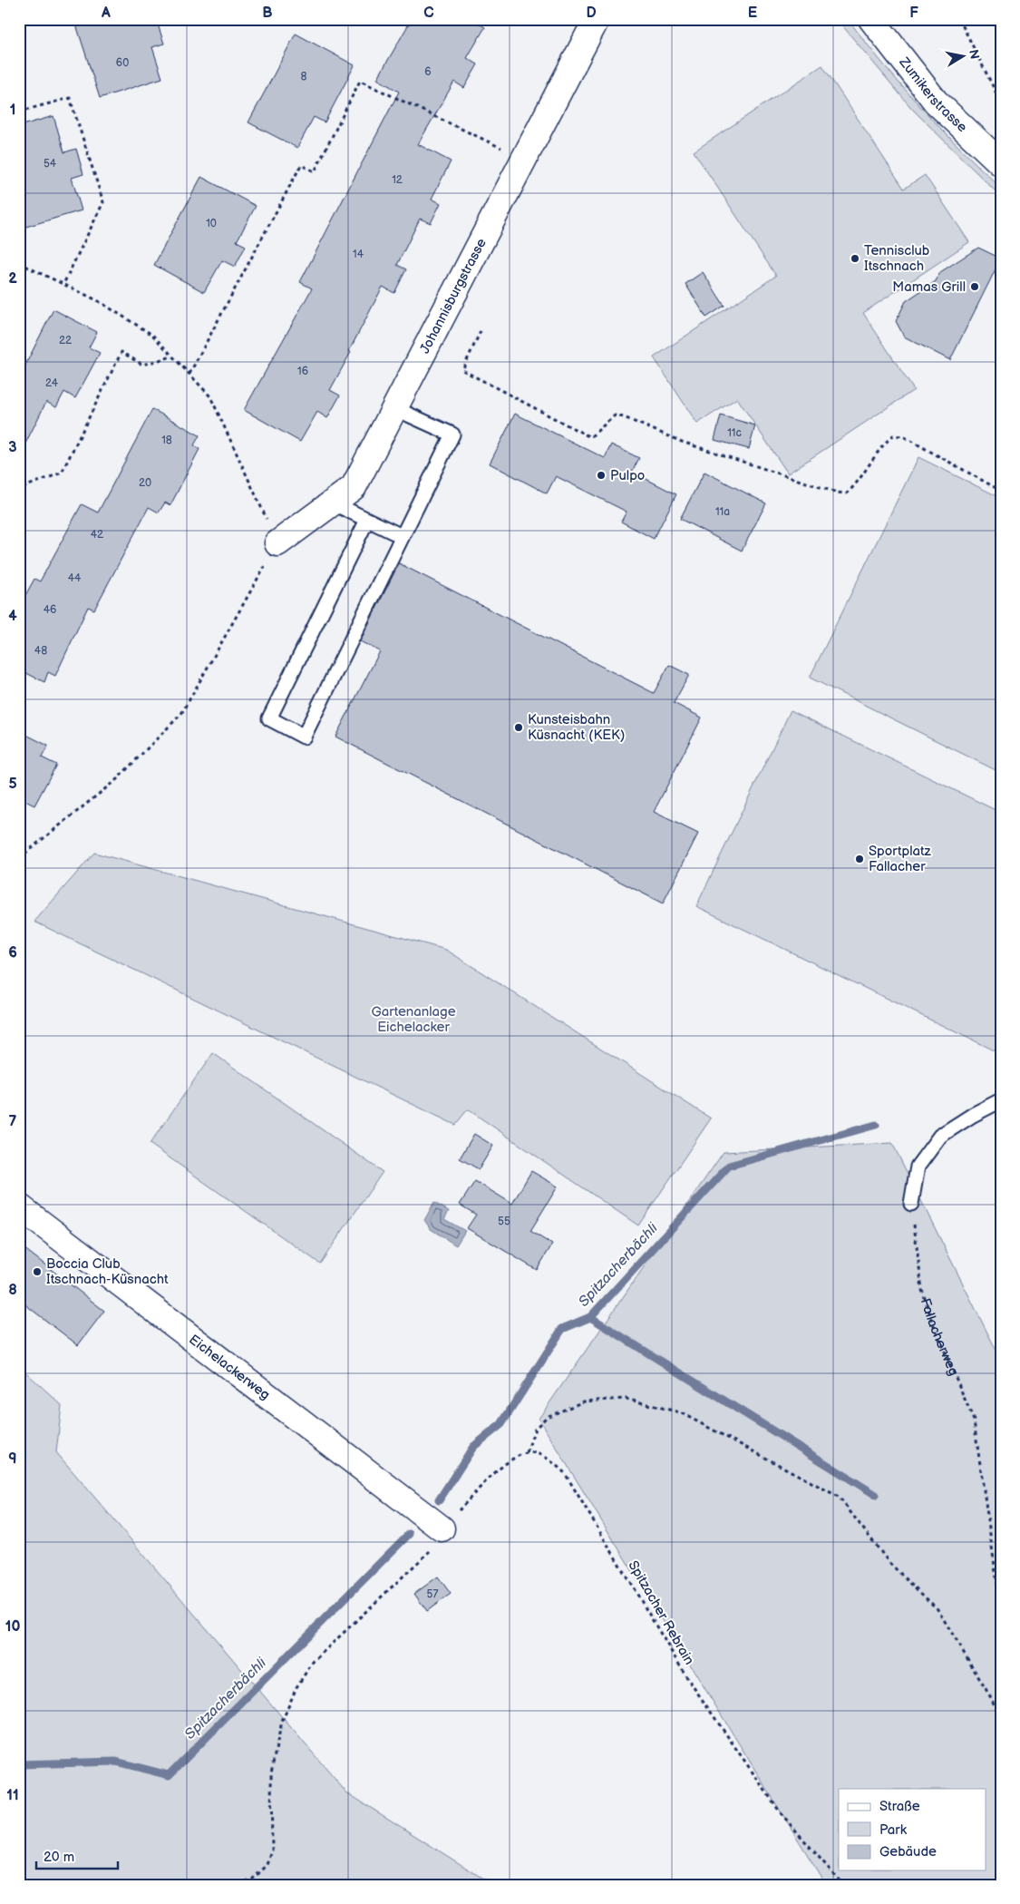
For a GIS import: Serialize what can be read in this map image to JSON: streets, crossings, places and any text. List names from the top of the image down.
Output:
{
  "streets": {
    "street": ["Zumikerstrasse", "Johannisburgstrasse", "Eichelackerweg"],
    "path": ["Fallacherweg", "Spitzacher Rebrain"]
  },
  "water": ["Spitzacherbächli"],
  "parks": ["Gartenanlage Eichelacker"],
  "places": [
    "Tennisclub Itschnach",
    "Mamas Grill",
    "Pulpo",
    "Kunsteisbahn Küsnacht (KEK)",
    "Sportplatz Fallacher",
    "Boccia Club Itschnach-Küsnacht"
  ],
  "house_numbers": [
    "60",
    "6",
    "8",
    "54",
    "12",
    "10",
    "14",
    "22",
    "16",
    "24",
    "11c",
    "18",
    "20",
    "11a",
    "42",
    "44",
    "46",
    "48",
    "55",
    "57"
  ],
  "legend": ["Straße", "Park", "Gebäude"],
  "scale_bar": "20 m",
  "north": "right",
  "grid": {
    "columns": [
      "A",
      "B",
      "C",
      "D",
      "E",
      "F"
    ],
    "rows": [
      "1",
      "2",
      "3",
      "4",
      "5",
      "6",
      "7",
      "8",
      "9",
      "10",
      "11"
    ]
  }
}
